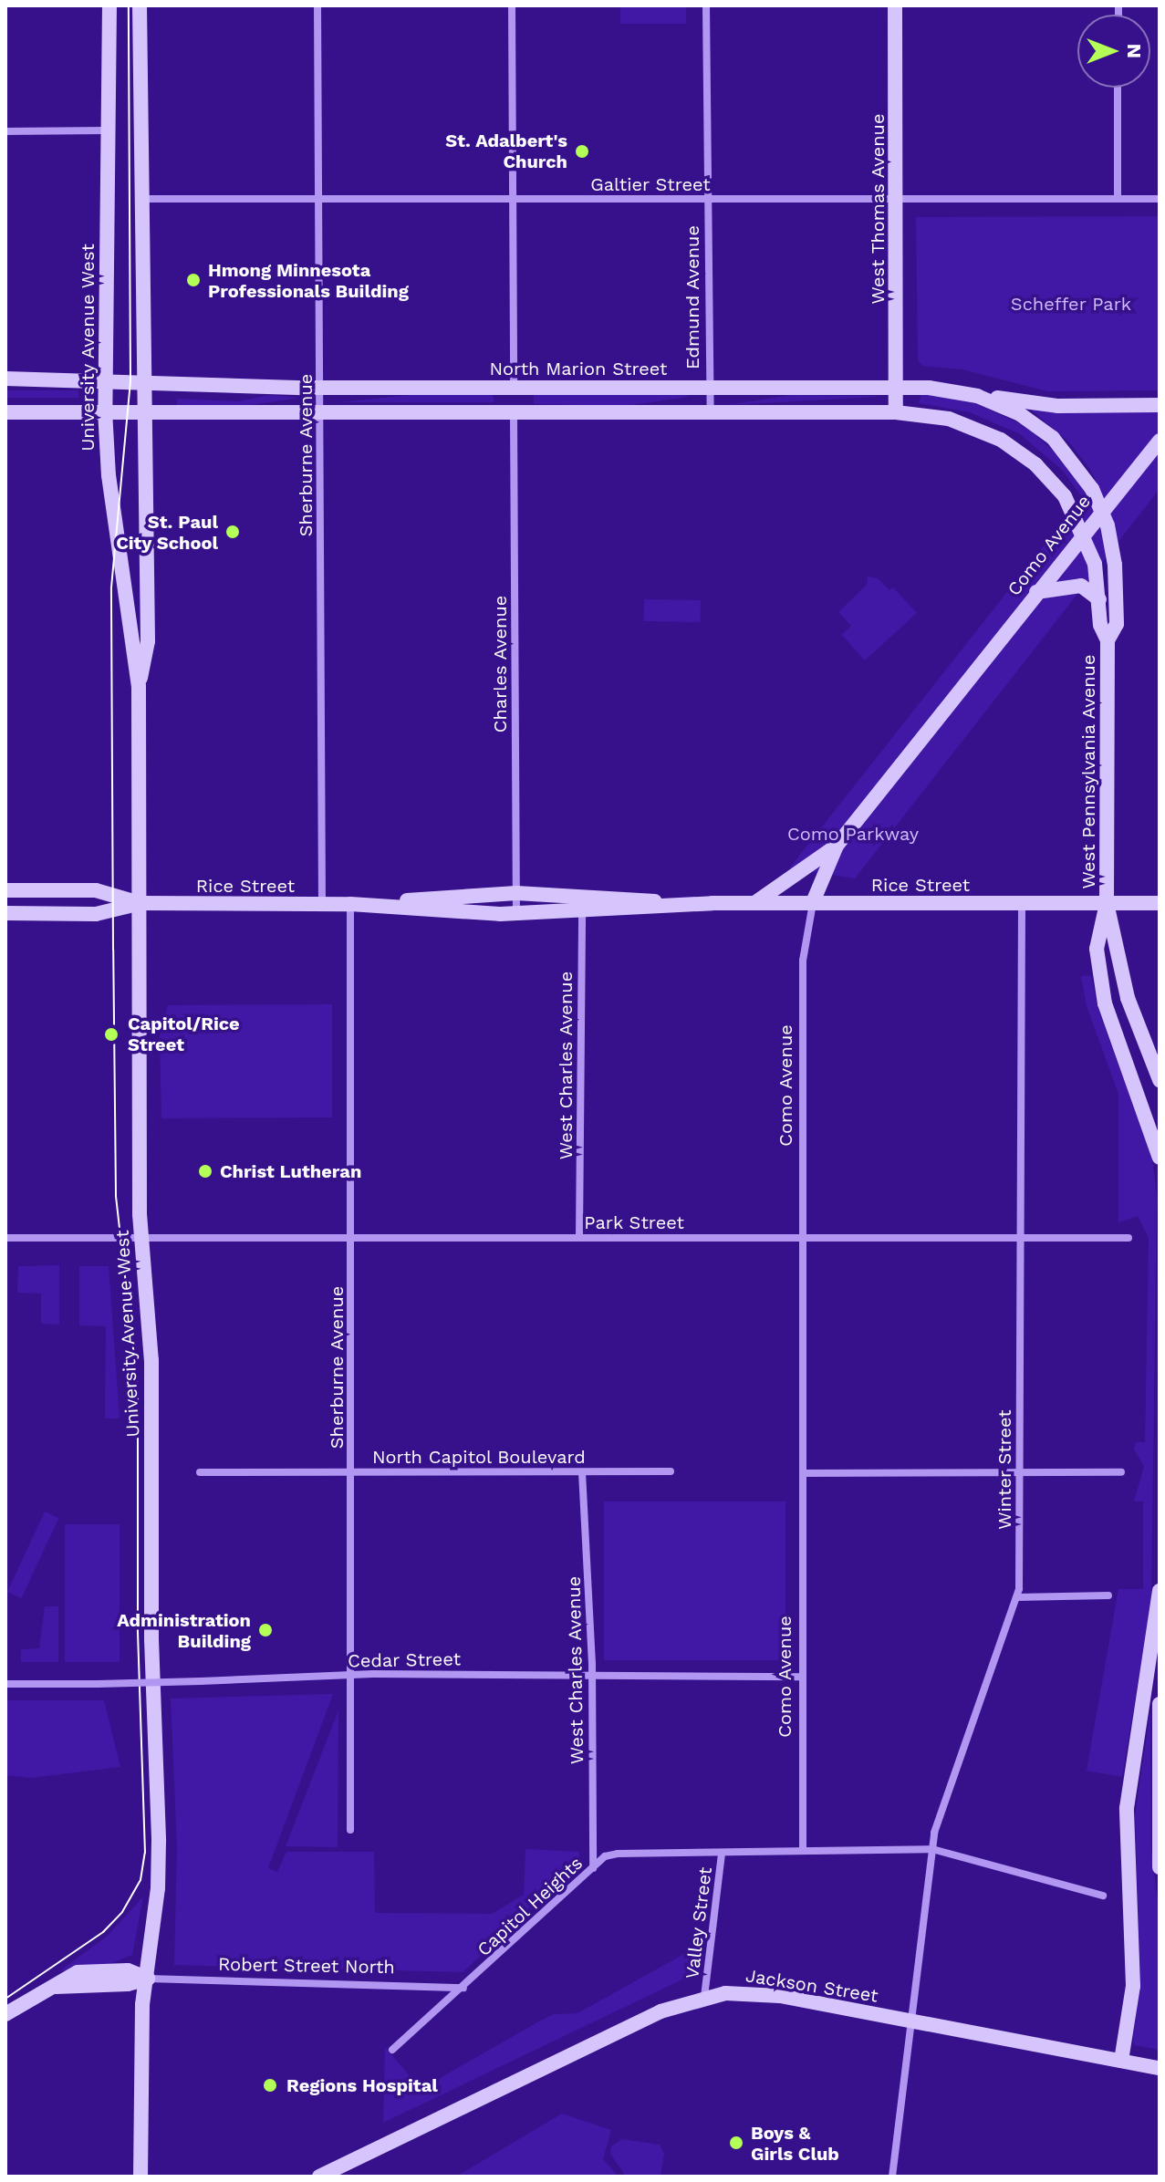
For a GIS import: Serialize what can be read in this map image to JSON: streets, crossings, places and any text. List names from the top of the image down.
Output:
{
  "streets": {
    "main road": [
      "West Thomas Avenue",
      "University Avenue West",
      "North Marion Street",
      "Como Avenue",
      "West Pennsylvania Avenue",
      "Rice Street",
      "Robert Street North",
      "Jackson Street"
    ],
    "street": [
      "Galtier Street",
      "Edmund Avenue",
      "Sherburne Avenue",
      "Charles Avenue",
      "West Charles Avenue",
      "Park Street",
      "North Capitol Boulevard",
      "Winter Street",
      "Cedar Street",
      "Capitol Heights",
      "Valley Street"
    ]
  },
  "crossings": [
    ["Galtier Street", "West Thomas Avenue"],
    ["Galtier Street", "Edmund Avenue"],
    ["Galtier Street", "University Avenue West"],
    ["Galtier Street", "Sherburne Avenue"],
    ["West Thomas Avenue", "North Marion Street"],
    ["Edmund Avenue", "North Marion Street"],
    ["University Avenue West", "North Marion Street"],
    ["University Avenue West", "Rice Street"],
    ["University Avenue West", "Park Street"],
    ["University Avenue West", "Robert Street North"],
    ["North Marion Street", "Sherburne Avenue"],
    ["North Marion Street", "Como Avenue"],
    ["North Marion Street", "West Pennsylvania Avenue"],
    ["Sherburne Avenue", "Rice Street"],
    ["Sherburne Avenue", "Park Street"],
    ["Sherburne Avenue", "North Capitol Boulevard"],
    ["Sherburne Avenue", "Cedar Street"],
    ["Como Avenue", "West Pennsylvania Avenue"],
    ["Como Avenue", "Rice Street"],
    ["Como Avenue", "Park Street"],
    ["Como Avenue", "Cedar Street"],
    ["Como Avenue", "Capitol Heights"],
    ["Charles Avenue", "Rice Street"],
    ["West Pennsylvania Avenue", "Rice Street"],
    ["Rice Street", "West Charles Avenue"],
    ["Rice Street", "Winter Street"],
    ["West Charles Avenue", "Park Street"],
    ["West Charles Avenue", "North Capitol Boulevard"],
    ["West Charles Avenue", "Cedar Street"],
    ["West Charles Avenue", "Capitol Heights"],
    ["Park Street", "Winter Street"],
    ["Winter Street", "Capitol Heights"],
    ["Winter Street", "Jackson Street"],
    ["Capitol Heights", "Valley Street"],
    ["Capitol Heights", "Robert Street North"],
    ["Valley Street", "Jackson Street"]
  ],
  "parks": ["Scheffer Park", "Como Parkway"],
  "places": [
    "St. Adalbert's Church",
    "Hmong Minnesota Professionals Building",
    "St. Paul City School",
    "Capitol/Rice Street",
    "Christ Lutheran",
    "Administration Building",
    "Regions Hospital",
    "Boys & Girls Club"
  ],
  "north": "right"
}
